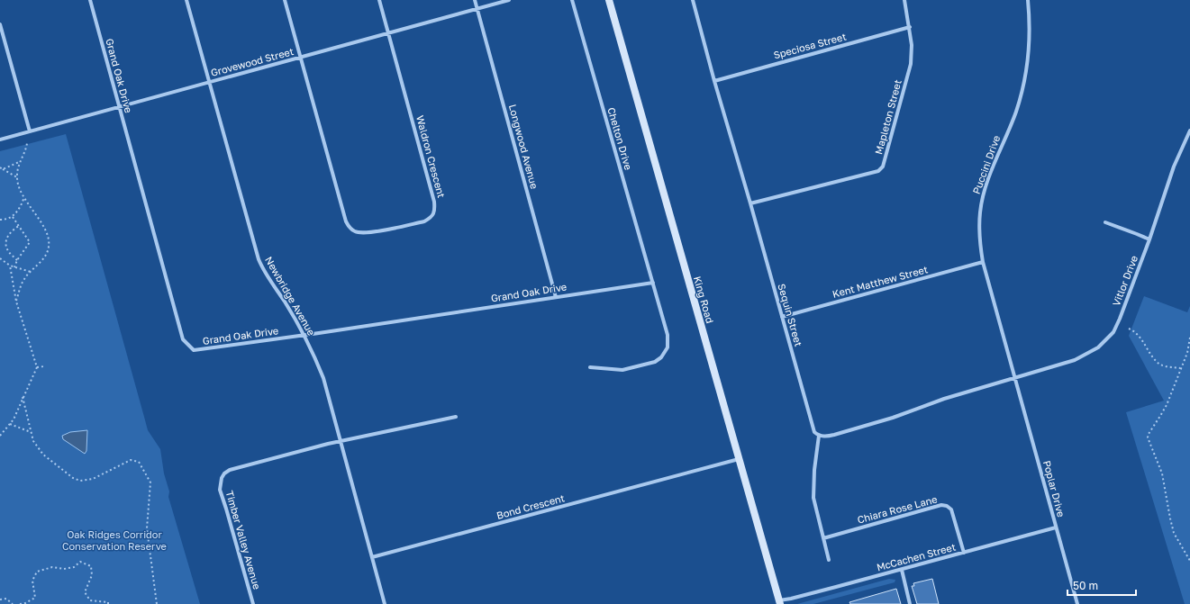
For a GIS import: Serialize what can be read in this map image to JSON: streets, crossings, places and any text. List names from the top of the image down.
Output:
{
  "streets": {
    "main road": ["King Road"],
    "street": [
      "Speciosa Street",
      "Grovewood Street",
      "Grand Oak Drive",
      "Mapleton Street",
      "Chelton Drive",
      "Longwood Avenue",
      "Waldron Crescent",
      "Puccini Drive",
      "Vitlor Drive",
      "Kent Matthew Street",
      "Newbridge Avenue",
      "Sequin Street",
      "Poplar Drive",
      "Bond Crescent",
      "Chiara Rose Lane",
      "Timber Valley Avenue",
      "McCachen Street"
    ]
  },
  "crossings": [
    ["Speciosa Street", "Mapleton Street"],
    ["Speciosa Street", "Sequin Street"],
    ["Grovewood Street", "Grand Oak Drive"],
    ["Grovewood Street", "Longwood Avenue"],
    ["Grovewood Street", "Waldron Crescent"],
    ["Grovewood Street", "Newbridge Avenue"],
    ["Grand Oak Drive", "Chelton Drive"],
    ["Grand Oak Drive", "Longwood Avenue"],
    ["Grand Oak Drive", "Newbridge Avenue"],
    ["Mapleton Street", "Sequin Street"],
    ["Puccini Drive", "Vitlor Drive"],
    ["Puccini Drive", "Kent Matthew Street"],
    ["Puccini Drive", "Poplar Drive"],
    ["Vitlor Drive", "Poplar Drive"],
    ["Kent Matthew Street", "Sequin Street"],
    ["Newbridge Avenue", "Bond Crescent"],
    ["Newbridge Avenue", "Timber Valley Avenue"],
    ["King Road", "Bond Crescent"],
    ["King Road", "McCachen Street"],
    ["Poplar Drive", "McCachen Street"],
    ["Chiara Rose Lane", "McCachen Street"]
  ],
  "parks": ["Oak Ridges Corridor Conservation Reserve"],
  "scale_bar": "50 m"
}
